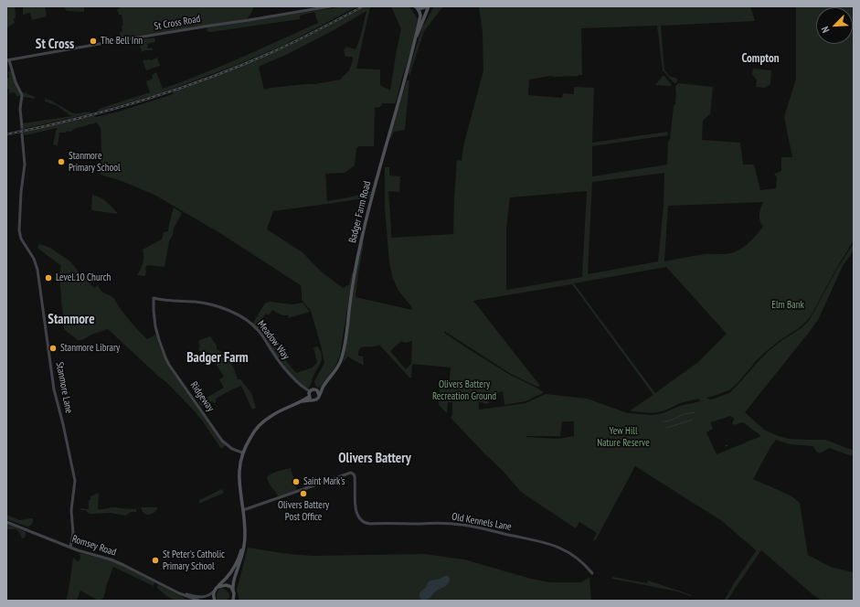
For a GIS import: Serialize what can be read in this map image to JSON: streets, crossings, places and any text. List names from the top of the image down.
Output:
{
  "streets": {
    "main road": ["Badger Farm Road"],
    "street": [
      "St Cross Road",
      "Meadow Way",
      "Stanmore Lane",
      "Ridgeway",
      "Old Kennels Lane",
      "Romsey Road"
    ]
  },
  "crossings": [
    ["Badger Farm Road", "Meadow Way"],
    ["Meadow Way", "Ridgeway"],
    ["Stanmore Lane", "Romsey Road"]
  ],
  "districts": [
    "St Cross",
    "Compton",
    "Stanmore",
    "Badger Farm",
    "Olivers Battery"
  ],
  "parks": ["Elm Bank", "Olivers Battery Recreation Ground", "Yew Hill Nature Reserve"],
  "places": [
    "The Bell Inn",
    "Stanmore Primary School",
    "Level.10 Church",
    "Stanmore Library",
    "Saint Mark's",
    "Olivers Battery Post Office",
    "St Peter's Catholic Primary School"
  ],
  "north": "bottom left"
}
